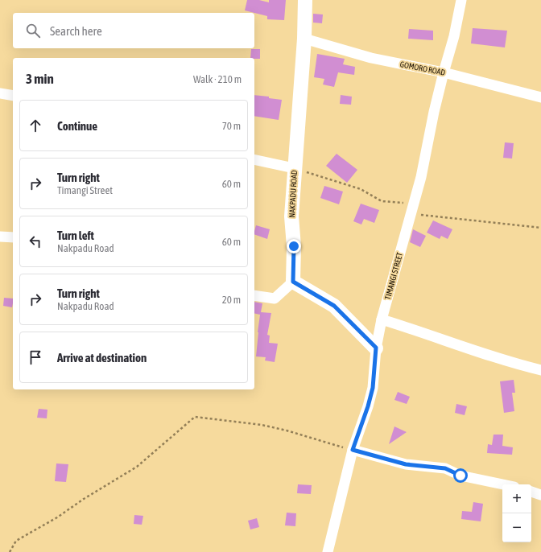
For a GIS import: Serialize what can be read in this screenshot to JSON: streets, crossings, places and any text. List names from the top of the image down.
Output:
{
  "streets": {
    "street": ["GOMORO ROAD", "NAKPADU ROAD", "TIMANGI STREET"]
  },
  "crossings": [
    ["GOMORO ROAD", "NAKPADU ROAD"],
    ["GOMORO ROAD", "TIMANGI STREET"]
  ],
  "page": {
    "search": "Search here",
    "heading": ["3 min", "Walk · 210 m"],
    "list": [
      ["Continue", "70 m"],
      ["Turn right", "Timangi Street", "60 m"],
      ["Turn left", "Nakpadu Road", "60 m"],
      ["Turn right", "Nakpadu Road", "20 m"],
      "Arrive at destination"
    ],
    "map_buttons": ["+", "−"]
  }
}
